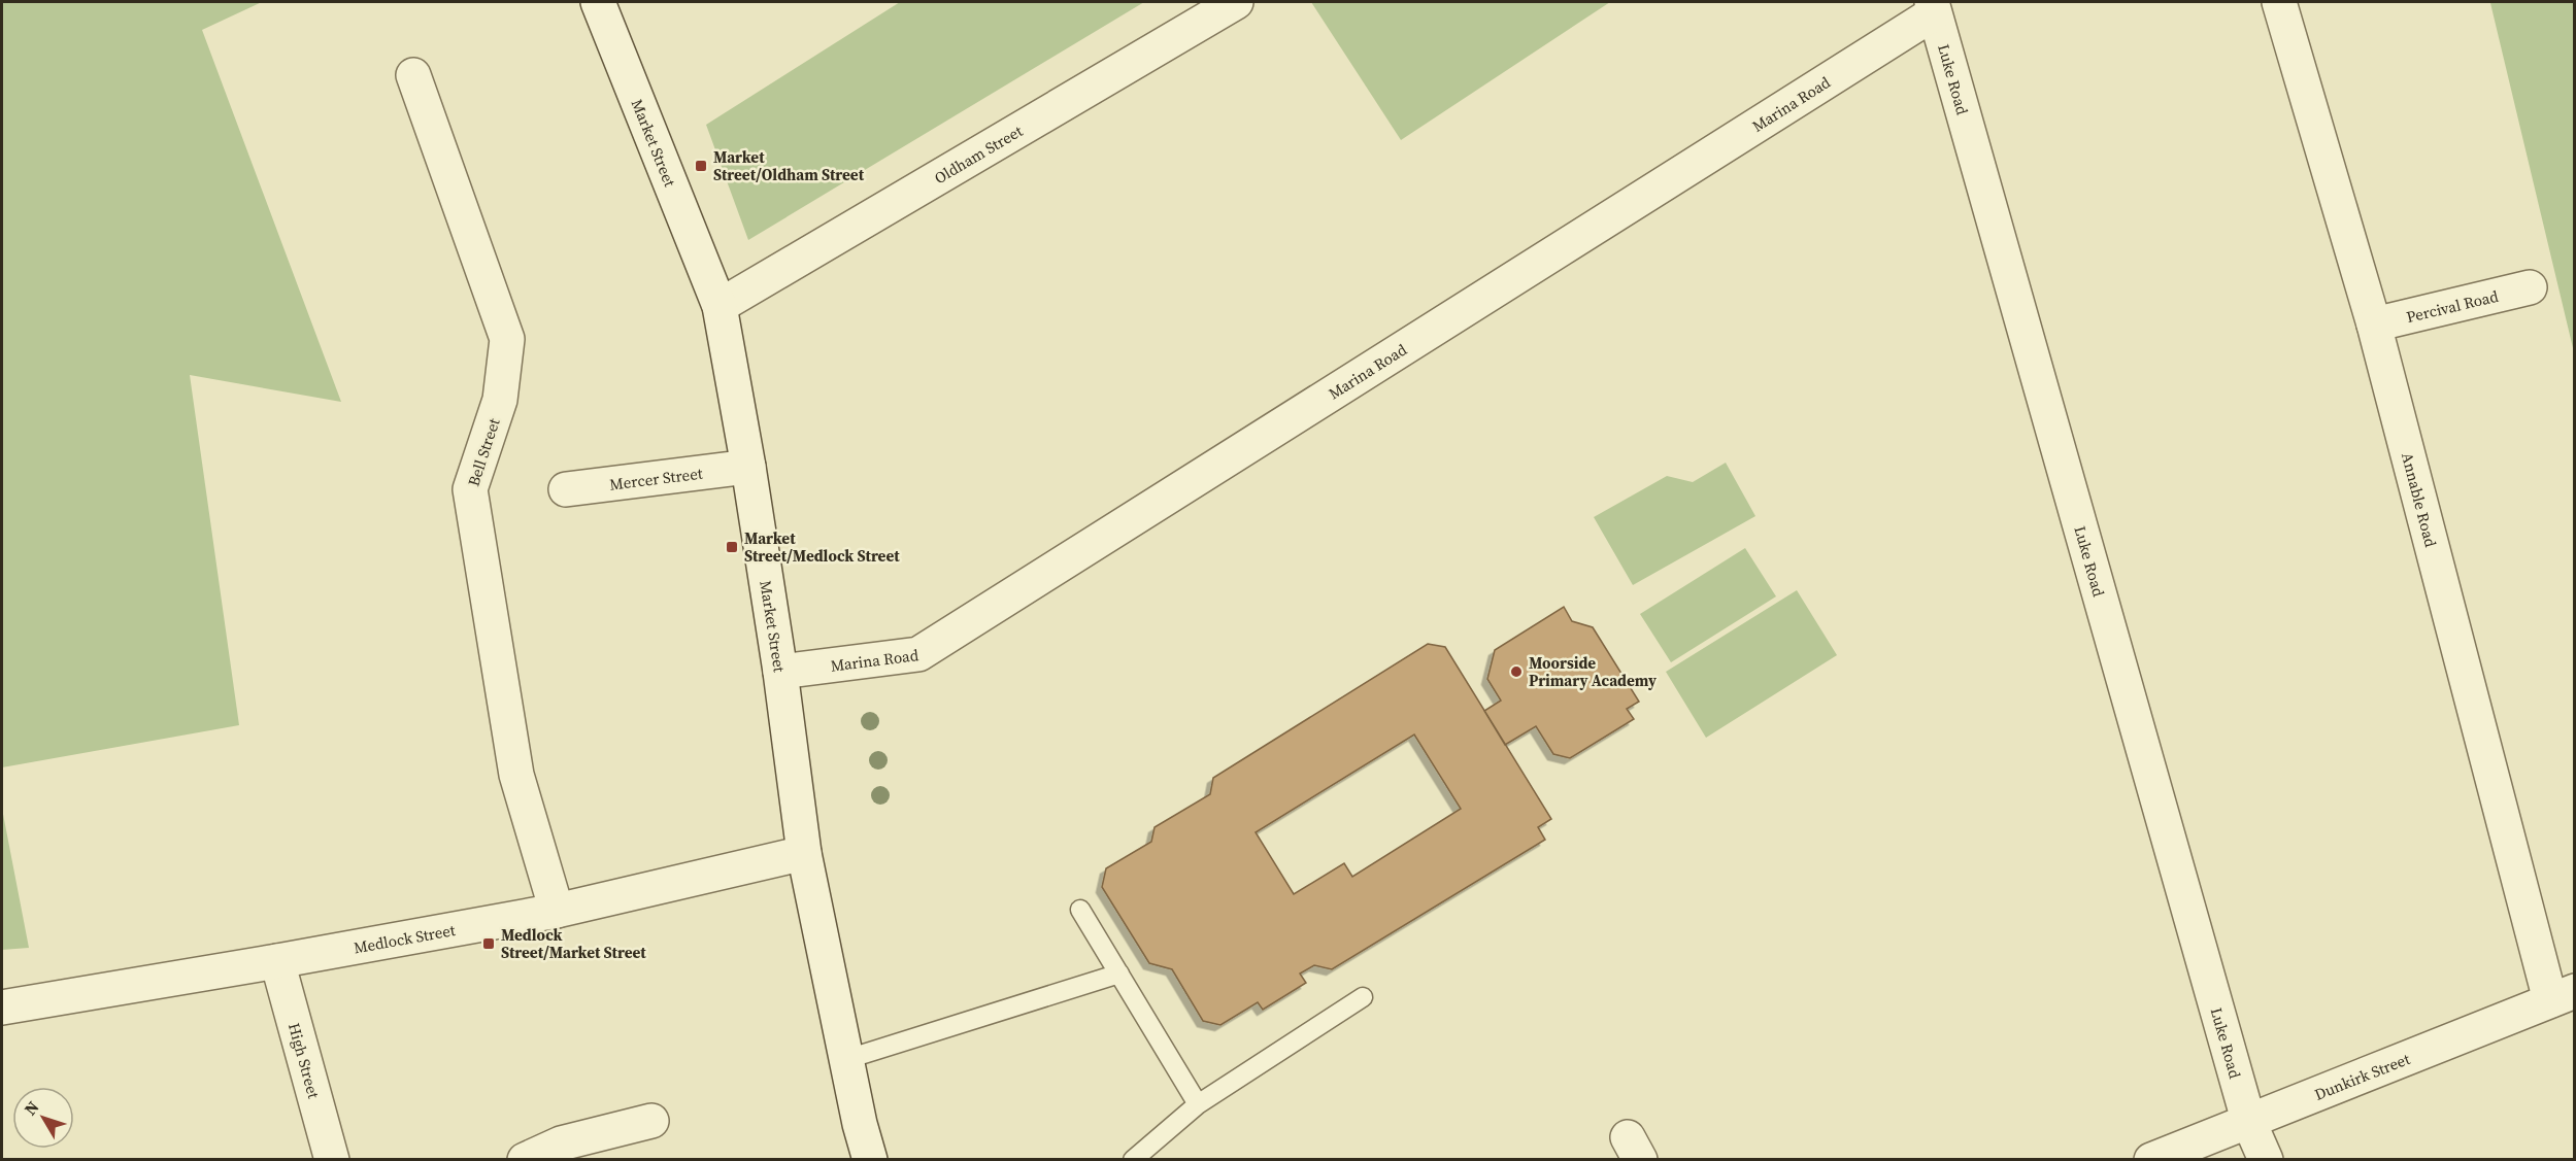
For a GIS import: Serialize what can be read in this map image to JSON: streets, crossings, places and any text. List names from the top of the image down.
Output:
{
  "streets": {
    "street": [
      "Luke Road",
      "Marina Road",
      "Market Street",
      "Oldham Street",
      "Percival Road",
      "Bell Street",
      "Mercer Street",
      "Annable Road",
      "Medlock Street",
      "High Street",
      "Dunkirk Street"
    ]
  },
  "crossings": [
    ["Luke Road", "Marina Road"],
    ["Luke Road", "Dunkirk Street"],
    ["Marina Road", "Market Street"],
    ["Market Street", "Oldham Street"],
    ["Market Street", "Mercer Street"],
    ["Market Street", "Medlock Street"],
    ["Percival Road", "Annable Road"],
    ["Bell Street", "Medlock Street"],
    ["Annable Road", "Dunkirk Street"],
    ["Medlock Street", "High Street"]
  ],
  "places": {
    "transit": ["Market Street/Oldham Street", "Market Street/Medlock Street", "Medlock Street/Market Street"],
    "other": ["Moorside Primary Academy"]
  },
  "north": "top left"
}
